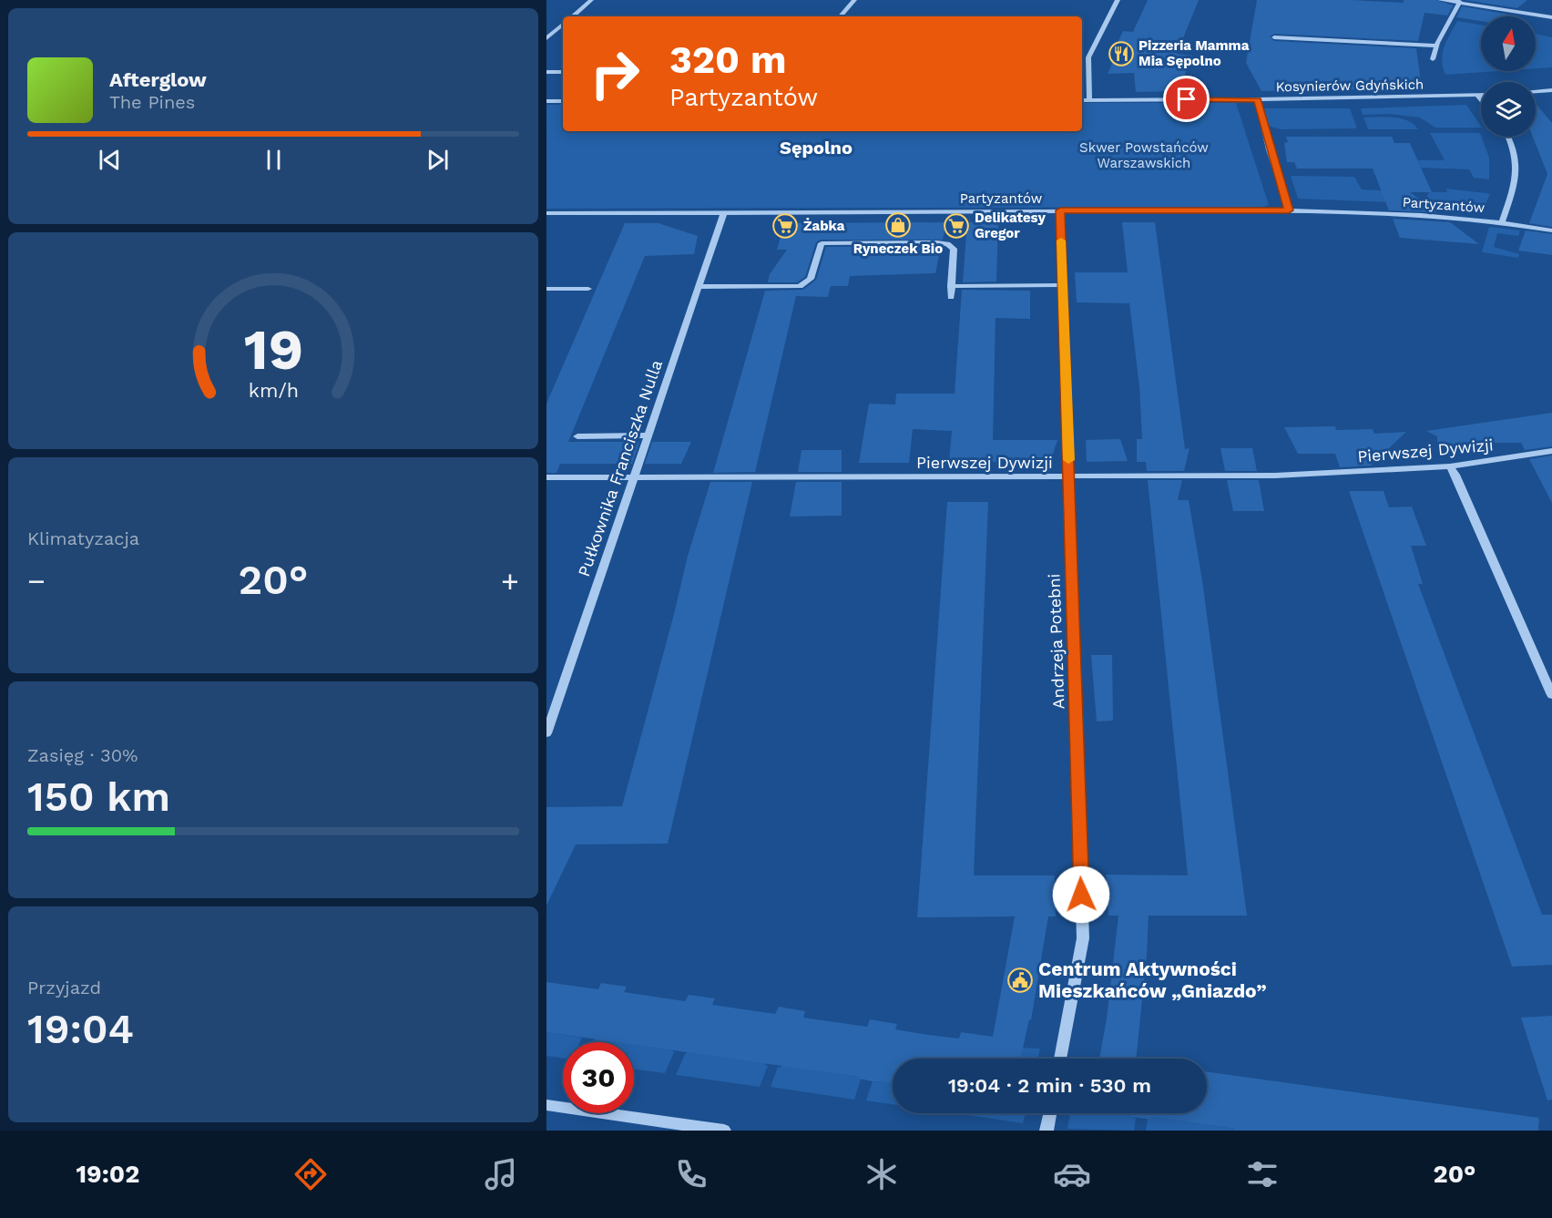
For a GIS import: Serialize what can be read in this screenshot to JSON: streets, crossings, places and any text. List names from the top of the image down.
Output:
{
  "streets": {
    "street": [
      "Kosynierów Gdyńskich",
      "Partyzantów",
      "Pierwszej Dywizji",
      "Pułkownika Franciszka Nulla",
      "Andrzeja Potebni"
    ]
  },
  "crossings": [
    ["Partyzantów", "Pułkownika Franciszka Nulla"],
    ["Partyzantów", "Andrzeja Potebni"],
    ["Pierwszej Dywizji", "Pułkownika Franciszka Nulla"],
    ["Pierwszej Dywizji", "Andrzeja Potebni"]
  ],
  "districts": ["Sępolno"],
  "parks": ["Skwer Powstańców Warszawskich"],
  "places": {
    "restaurant": ["Pizzeria Mamma Mia Sępolno"],
    "shop": ["Ryneczek Bio"],
    "supermarket": ["Żabka", "Delikatesy Gregor"],
    "public building": ["Centrum Aktywności Mieszkańców „Gniazdo”"]
  },
  "north": "top",
  "page": {
    "turn": ["320 m", "Partyzantów"],
    "song": ["Afterglow", "The Pines"],
    "tile": [
      "Klimatyzacja",
      ["Zasięg · 30%", "150 km"],
      ["Przyjazd", "19:04"]
    ],
    "heat": ["−", "20°", "+"],
    "limit": "30",
    "trip": "19:04 · 2 min · 530 m",
    "tabs": ["19:02", "20°"],
    "gauge": ["19", "km/h"]
  }
}
